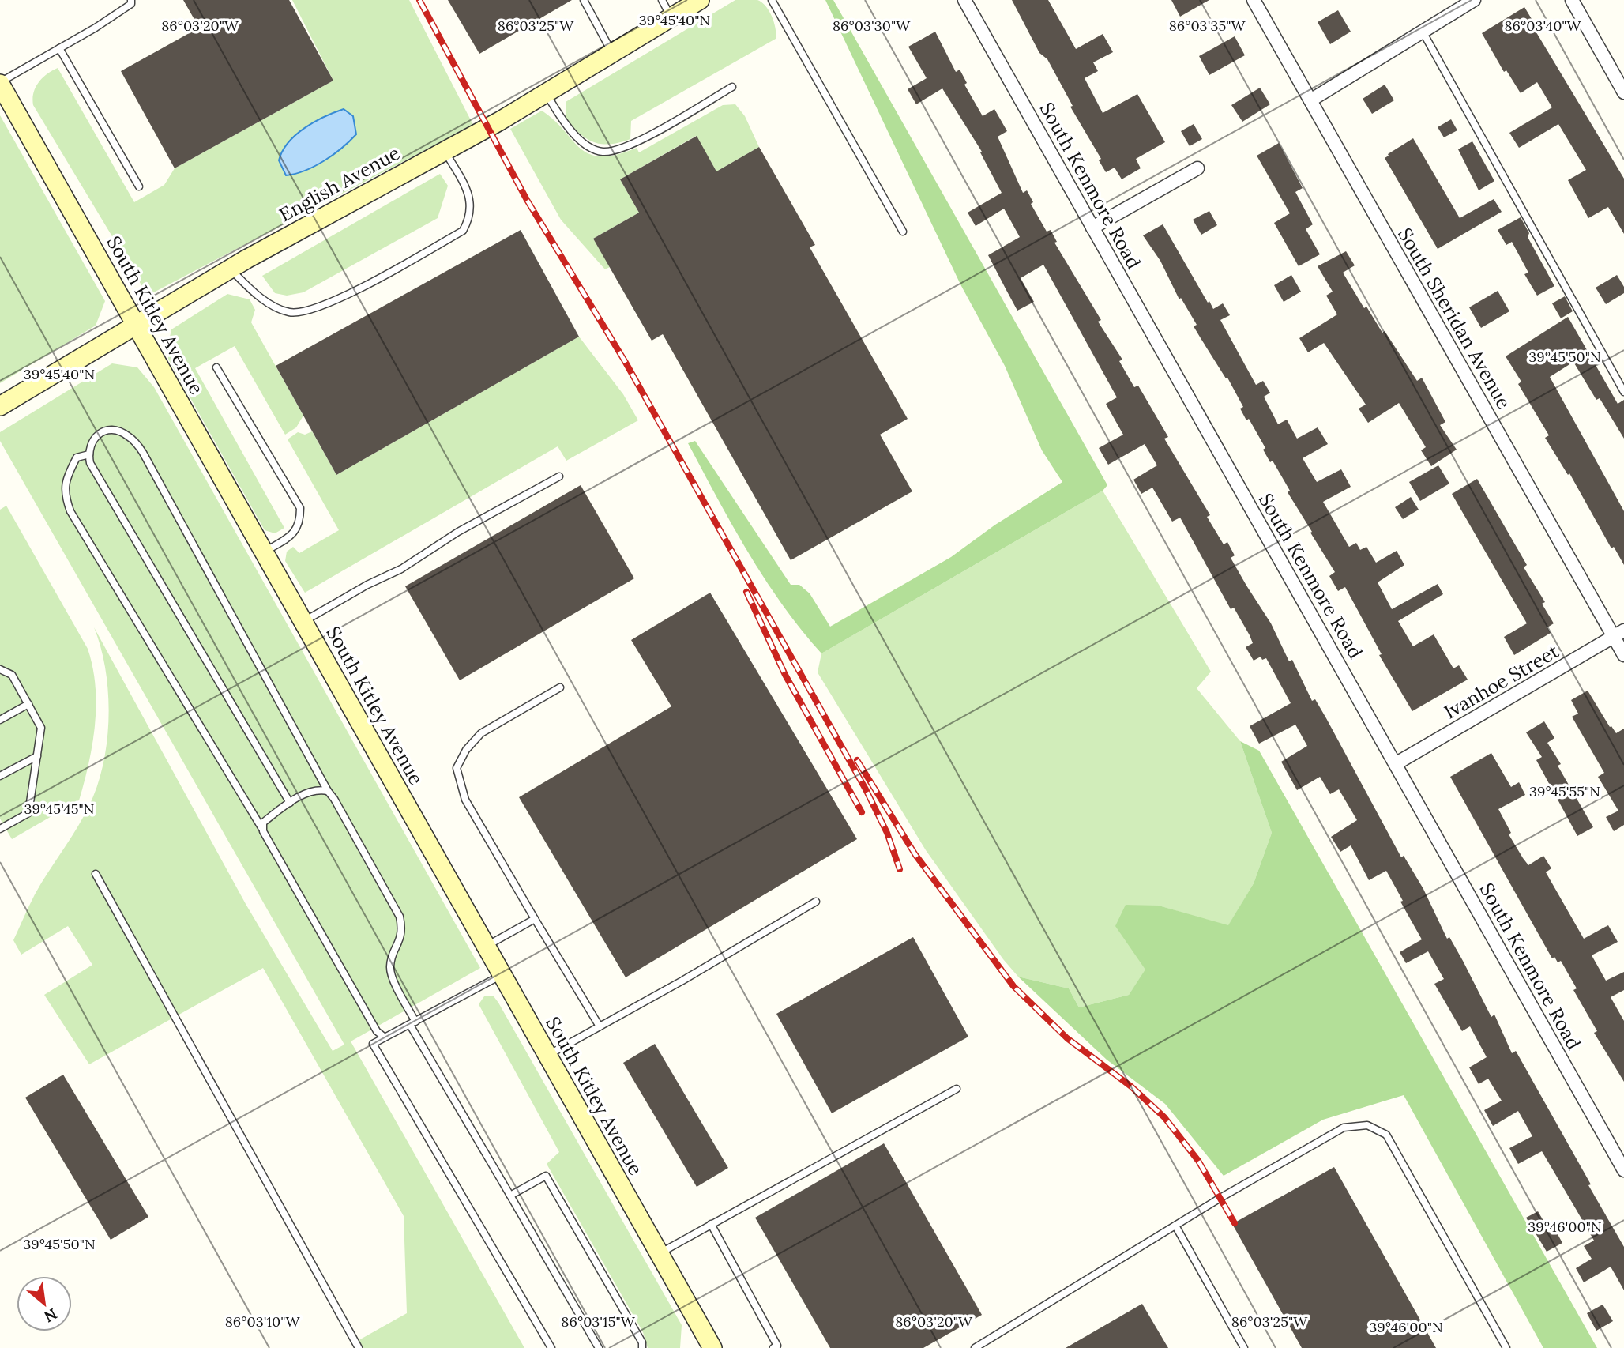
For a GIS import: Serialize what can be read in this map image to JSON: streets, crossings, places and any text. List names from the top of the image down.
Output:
{
  "streets": {
    "street": [
      "English Avenue",
      "South Kenmore Road",
      "South Kitley Avenue",
      "South Sheridan Avenue",
      "Ivanhoe Street"
    ]
  },
  "crossings": [
    ["English Avenue", "South Kitley Avenue"],
    ["South Kenmore Road", "Ivanhoe Street"],
    ["South Sheridan Avenue", "Ivanhoe Street"]
  ],
  "north": "bottom right",
  "coordinates": [
    "39°45'40\"N",
    "86°03'40\"W",
    "86°03'20\"W",
    "86°03'25\"W",
    "86°03'30\"W",
    "86°03'35\"W",
    "39°45'50\"N",
    "39°45'55\"N",
    "39°45'45\"N",
    "39°46'00\"N",
    "86°03'10\"W",
    "86°03'15\"W"
  ]
}
